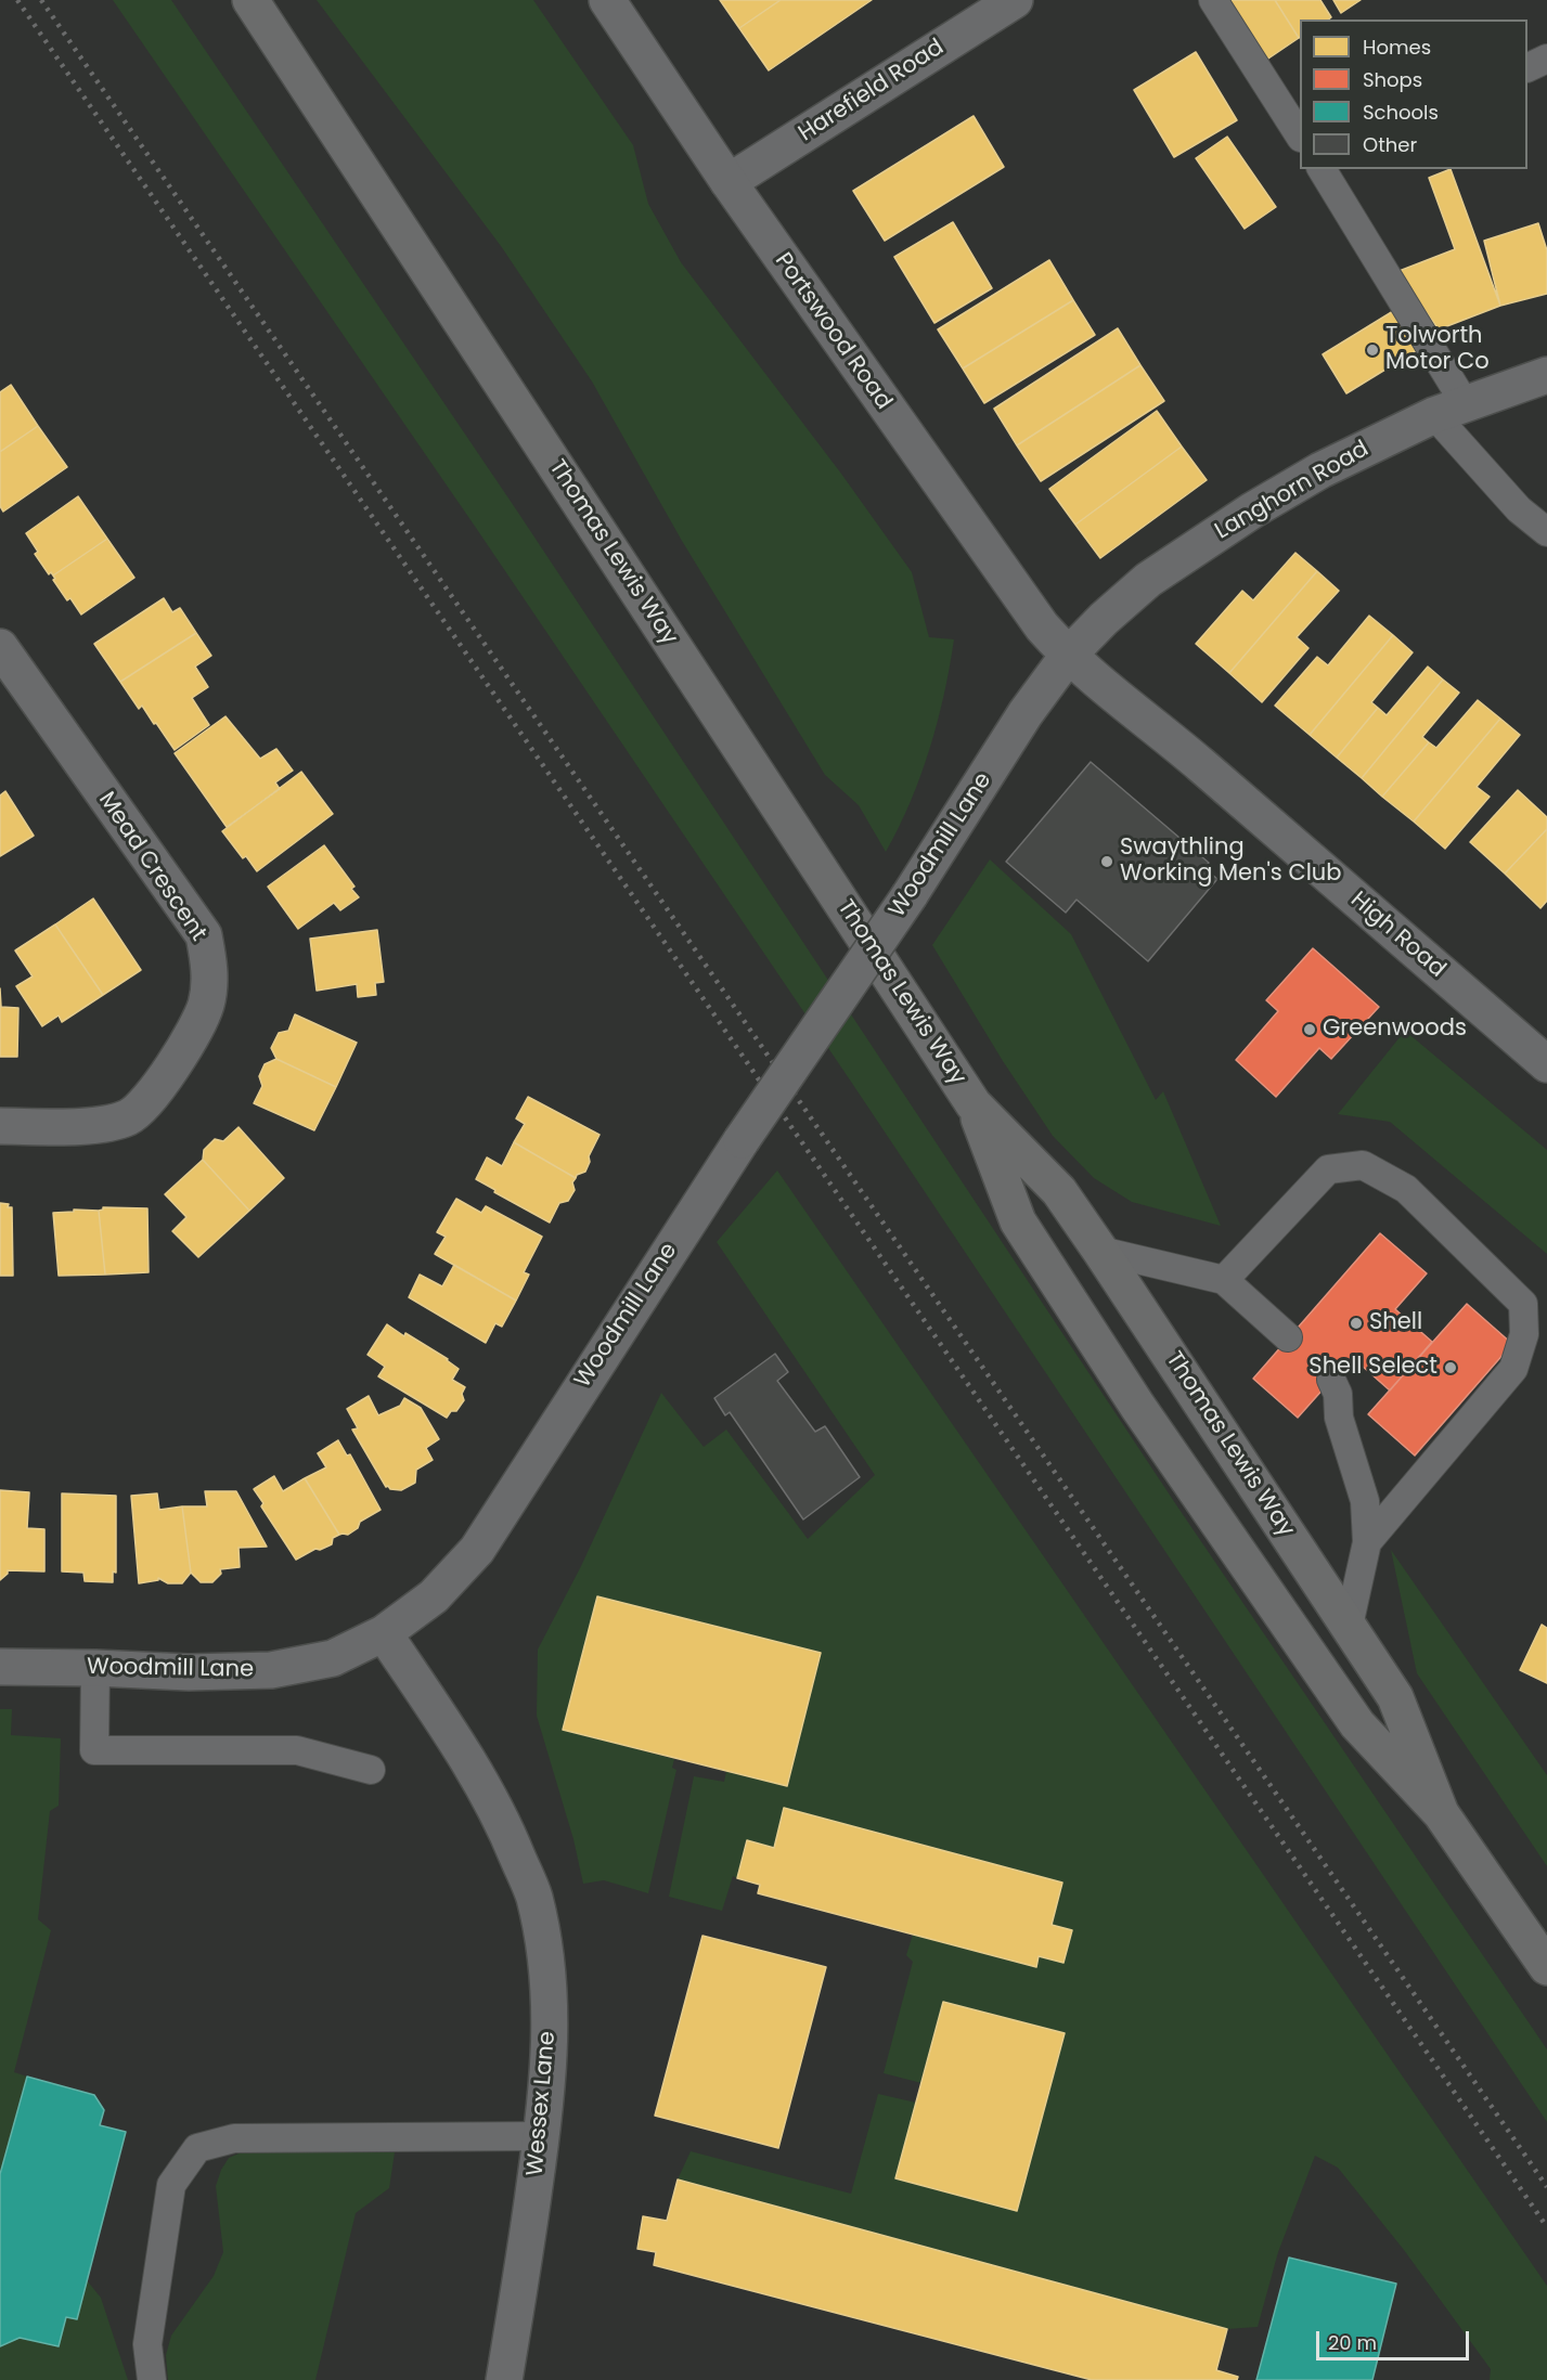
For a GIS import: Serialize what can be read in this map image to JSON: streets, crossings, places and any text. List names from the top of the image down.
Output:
{
  "streets": {
    "main road": ["Thomas Lewis Way"],
    "street": [
      "Harefield Road",
      "Portswood Road",
      "Langhorn Road",
      "Woodmill Lane",
      "Mead Crescent",
      "High Road",
      "Wessex Lane"
    ]
  },
  "crossings": [
    ["Harefield Road", "Portswood Road"],
    ["Portswood Road", "Langhorn Road"],
    ["Portswood Road", "Woodmill Lane"],
    ["Portswood Road", "High Road"],
    ["Langhorn Road", "Woodmill Lane"],
    ["Langhorn Road", "High Road"],
    ["Woodmill Lane", "High Road"],
    ["Woodmill Lane", "Wessex Lane"]
  ],
  "places": [
    "Tolworth Motor Co",
    "Swaythling Working Men's Club",
    "Greenwoods",
    "Shell",
    "Shell Select"
  ],
  "legend": [
    "Homes",
    "Shops",
    "Schools",
    "Other"
  ],
  "scale_bar": "20 m"
}
